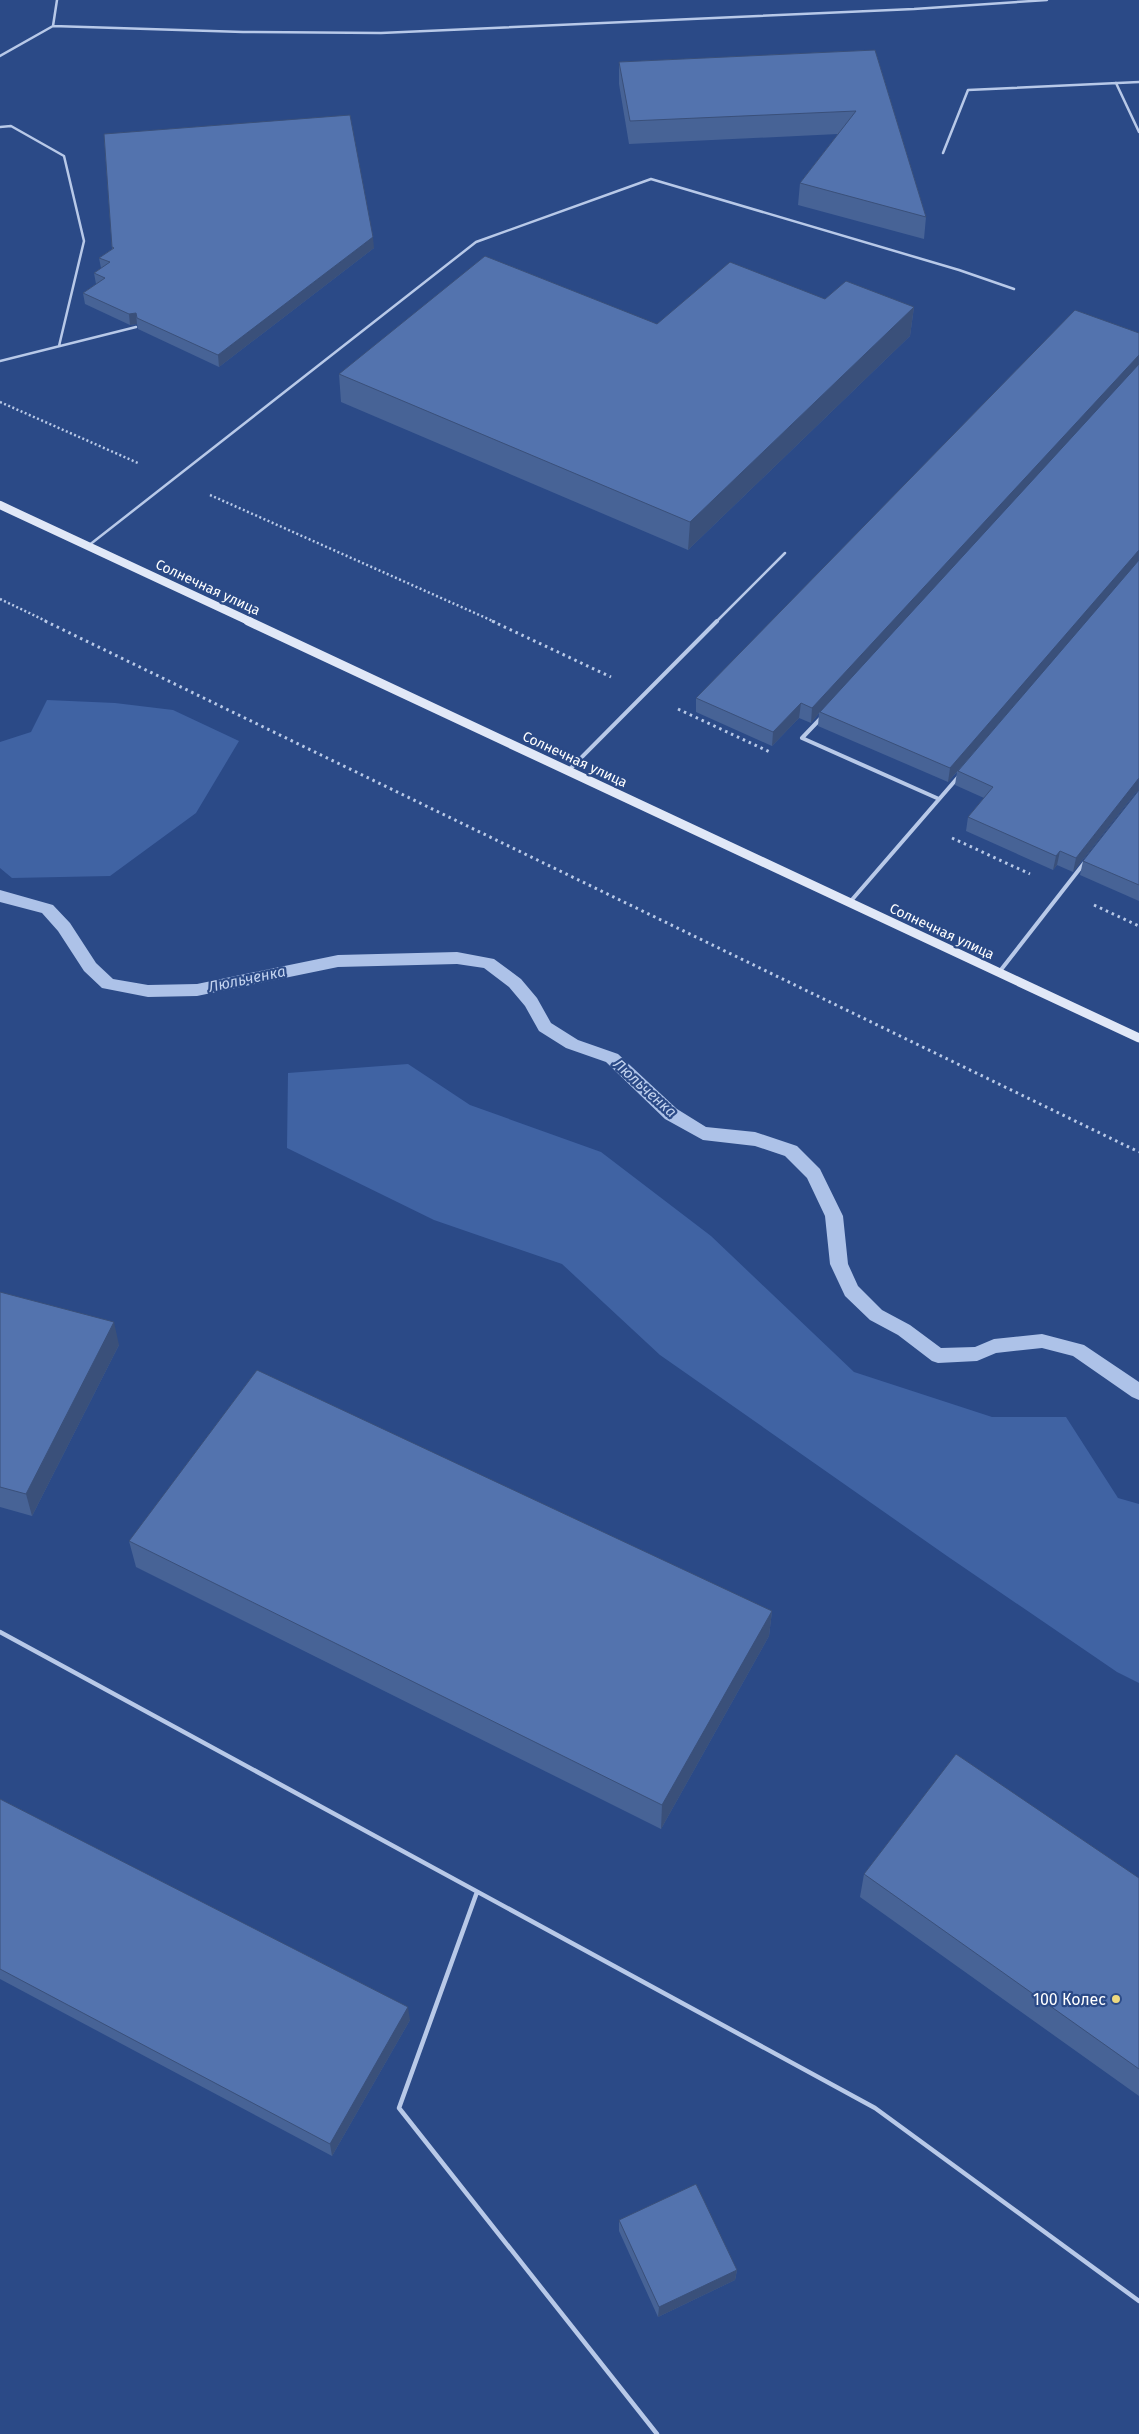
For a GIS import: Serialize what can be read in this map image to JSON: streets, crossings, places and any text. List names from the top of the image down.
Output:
{
  "streets": {
    "main road": ["Солнечная улица"]
  },
  "water": ["Люльченка"],
  "places": ["100 Колес"]
}
